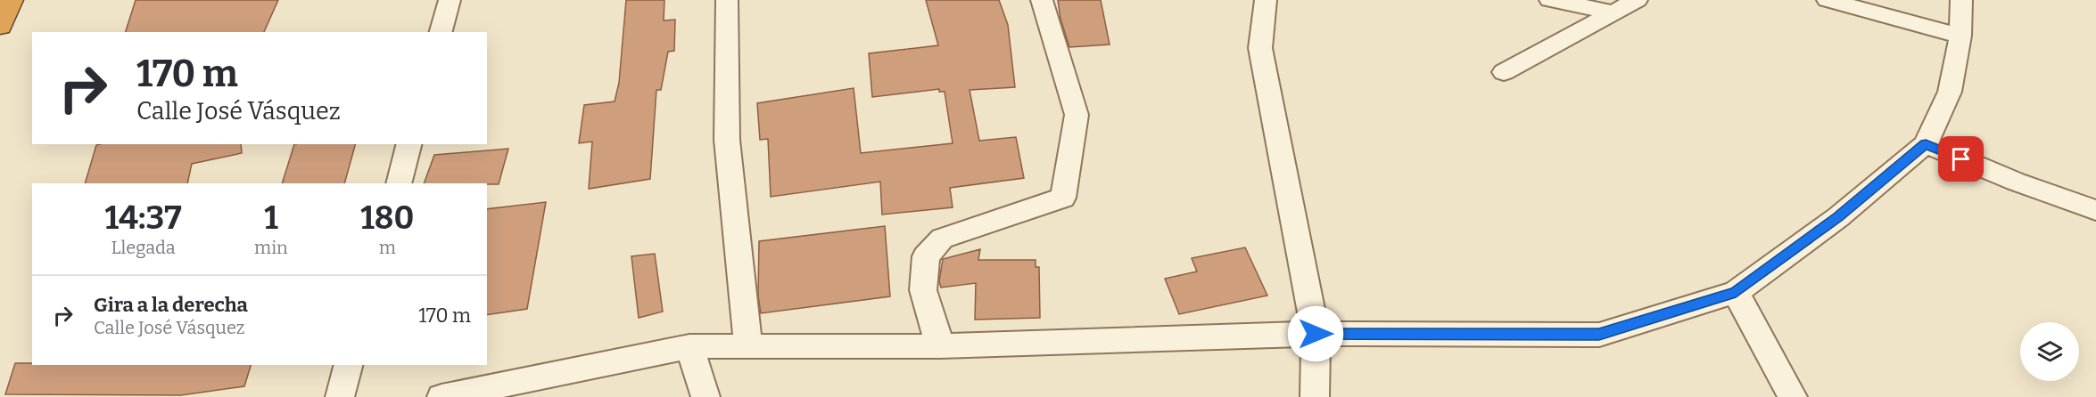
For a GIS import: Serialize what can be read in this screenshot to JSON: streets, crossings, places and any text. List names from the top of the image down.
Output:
{
  "page": {
    "turn": ["170 m", "Calle José Vásquez"],
    "eta": [
      "14:37",
      "Llegada",
      "1",
      "min",
      "180",
      "m"
    ],
    "list": [
      {
        "name": "Gira a la derecha",
        "note": "Calle José Vásquez",
        "value": "170 m"
      }
    ]
  }
}
